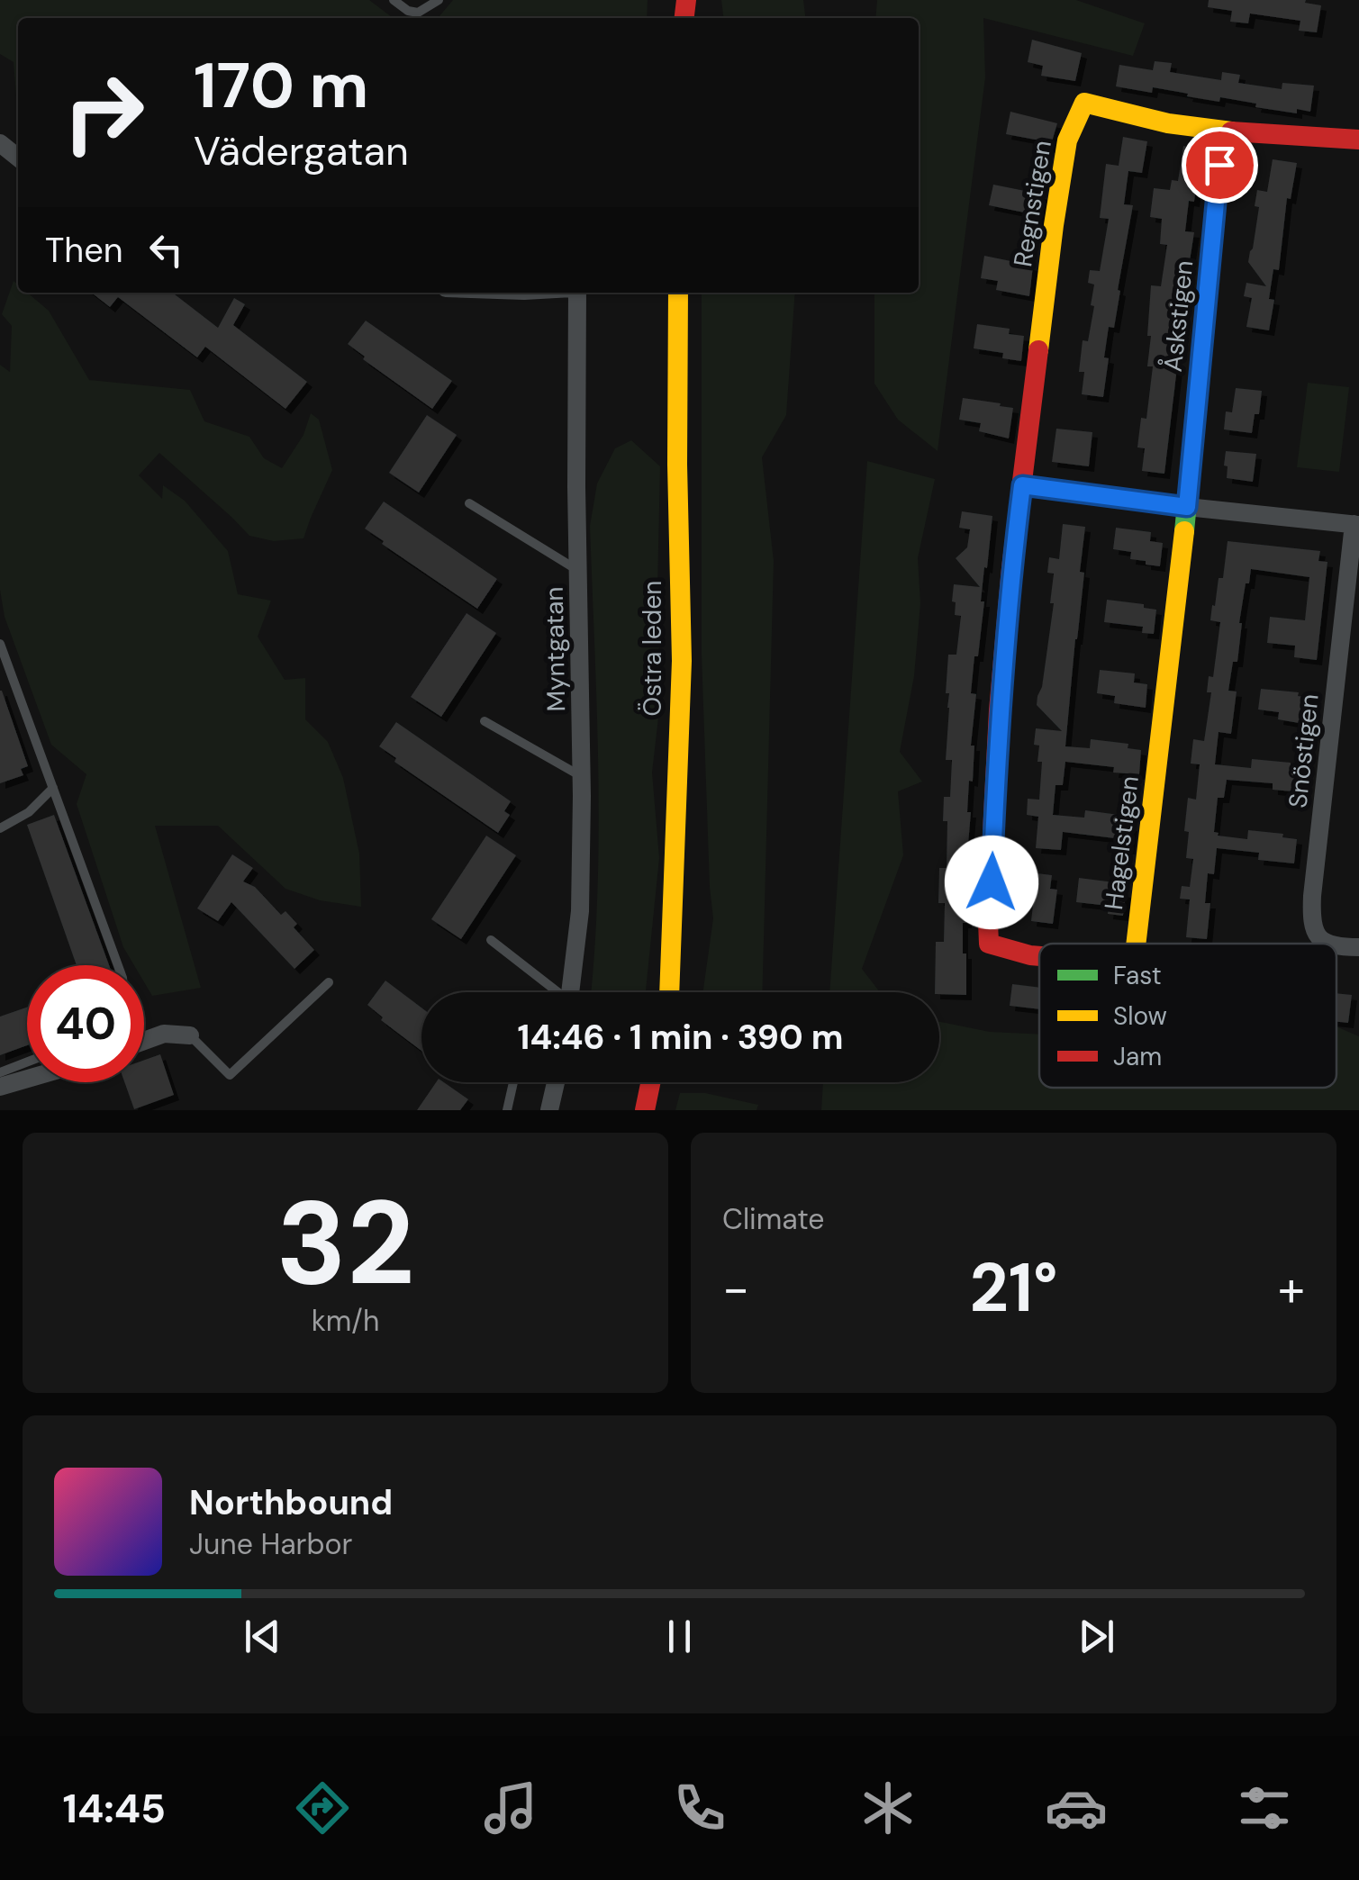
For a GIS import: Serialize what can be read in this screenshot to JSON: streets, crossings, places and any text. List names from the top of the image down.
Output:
{
  "streets": {
    "street": [
      "Regnstigen",
      "Åskstigen",
      "Östra leden",
      "Myntgatan",
      "Snöstigen",
      "Hagelstigen"
    ]
  },
  "crossings": [
    ["Regnstigen", "Åskstigen"],
    ["Regnstigen", "Hagelstigen"],
    ["Åskstigen", "Hagelstigen"]
  ],
  "legend": ["Fast", "Slow", "Jam"],
  "page": {
    "turn": ["170 m", "Vädergatan"],
    "then": "Then",
    "limit": "40",
    "trip": "14:46 · 1 min · 390 m",
    "tile": [
      ["32", "km/h"],
      "Climate"
    ],
    "heat": ["−", "21°", "+"],
    "song": ["Northbound", "June Harbor"],
    "tabs": "14:45"
  }
}
